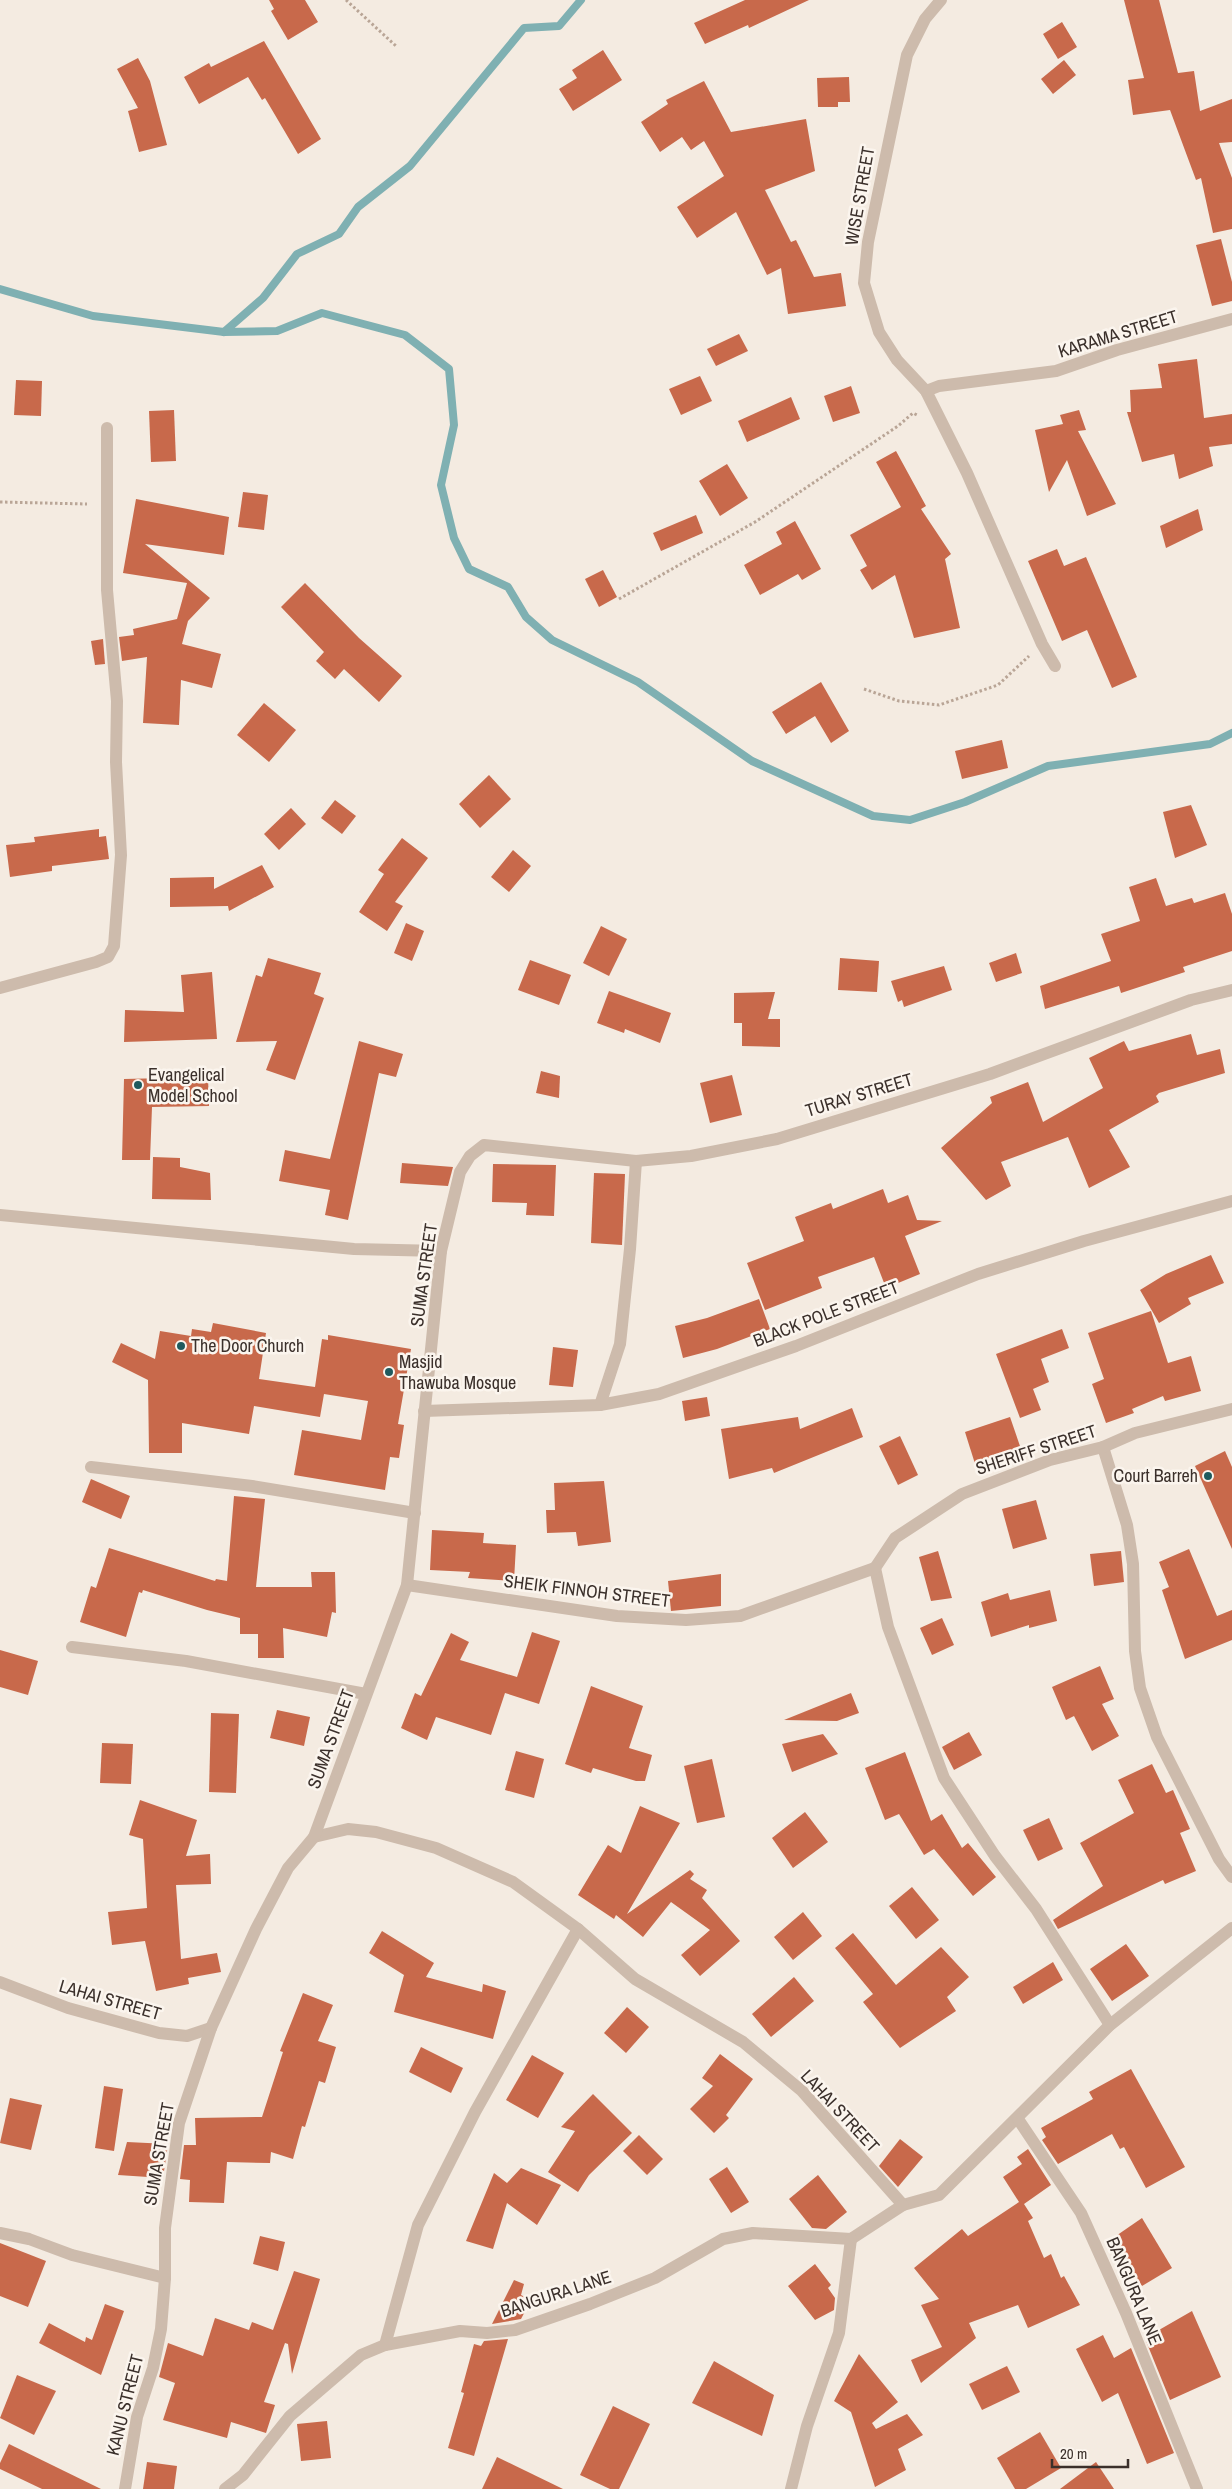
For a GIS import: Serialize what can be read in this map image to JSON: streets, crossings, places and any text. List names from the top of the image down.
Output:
{
  "streets": {
    "street": [
      "WISE STREET",
      "KARAMA STREET",
      "TURAY STREET",
      "SUMA STREET",
      "BLACK POLE STREET",
      "SHERIFF STREET",
      "SHEIK FINNOH STREET",
      "LAHAI STREET",
      "BANGURA LANE",
      "KANU STREET"
    ]
  },
  "crossings": [
    ["WISE STREET", "KARAMA STREET"],
    ["TURAY STREET", "SUMA STREET"],
    ["SUMA STREET", "BLACK POLE STREET"],
    ["SUMA STREET", "SHEIK FINNOH STREET"],
    ["SUMA STREET", "LAHAI STREET"],
    ["SUMA STREET", "KANU STREET"],
    ["SHERIFF STREET", "SHEIK FINNOH STREET"]
  ],
  "places": [
    "Evangelical Model School",
    "The Door Church",
    "Masjid Thawuba Mosque",
    "Court Barreh"
  ],
  "scale_bar": "20 m"
}
